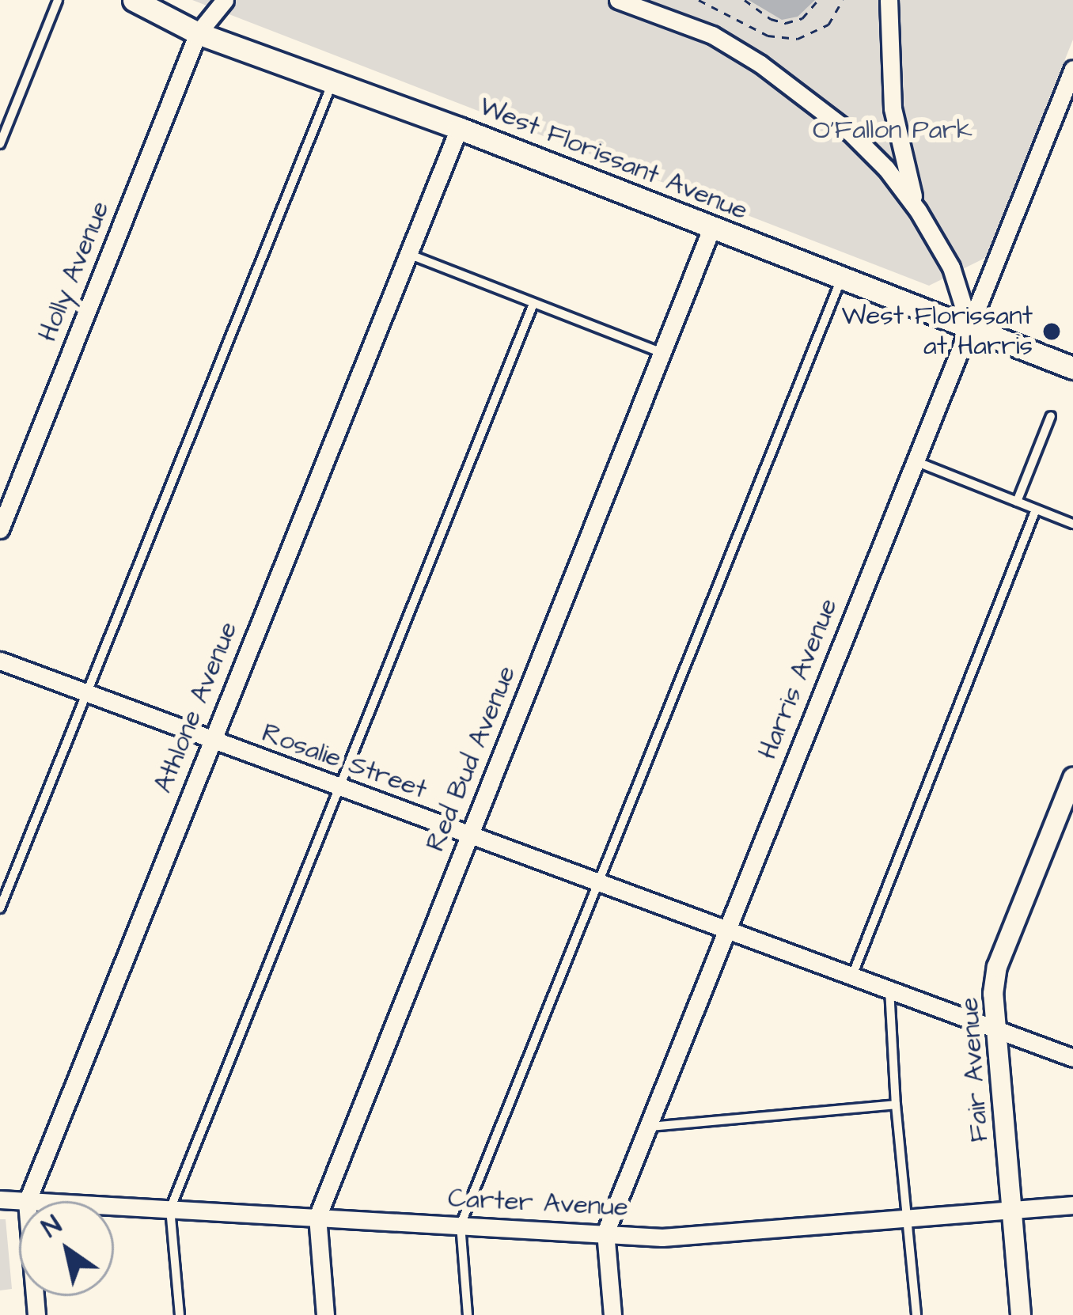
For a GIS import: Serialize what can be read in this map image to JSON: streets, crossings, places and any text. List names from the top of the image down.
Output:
{
  "streets": {
    "main road": ["West Florissant Avenue"],
    "street": [
      "Holly Avenue",
      "Harris Avenue",
      "Athlone Avenue",
      "Red Bud Avenue",
      "Rosalie Street",
      "Fair Avenue",
      "Carter Avenue"
    ]
  },
  "crossings": [
    ["West Florissant Avenue", "Holly Avenue"],
    ["West Florissant Avenue", "Harris Avenue"],
    ["West Florissant Avenue", "Athlone Avenue"],
    ["West Florissant Avenue", "Red Bud Avenue"],
    ["Harris Avenue", "Rosalie Street"],
    ["Harris Avenue", "Carter Avenue"],
    ["Athlone Avenue", "Rosalie Street"],
    ["Red Bud Avenue", "Rosalie Street"],
    ["Red Bud Avenue", "Carter Avenue"],
    ["Rosalie Street", "Fair Avenue"],
    ["Fair Avenue", "Carter Avenue"]
  ],
  "parks": ["O'Fallon Park"],
  "places": ["West Florissant at Harris"],
  "north": "top left"
}
